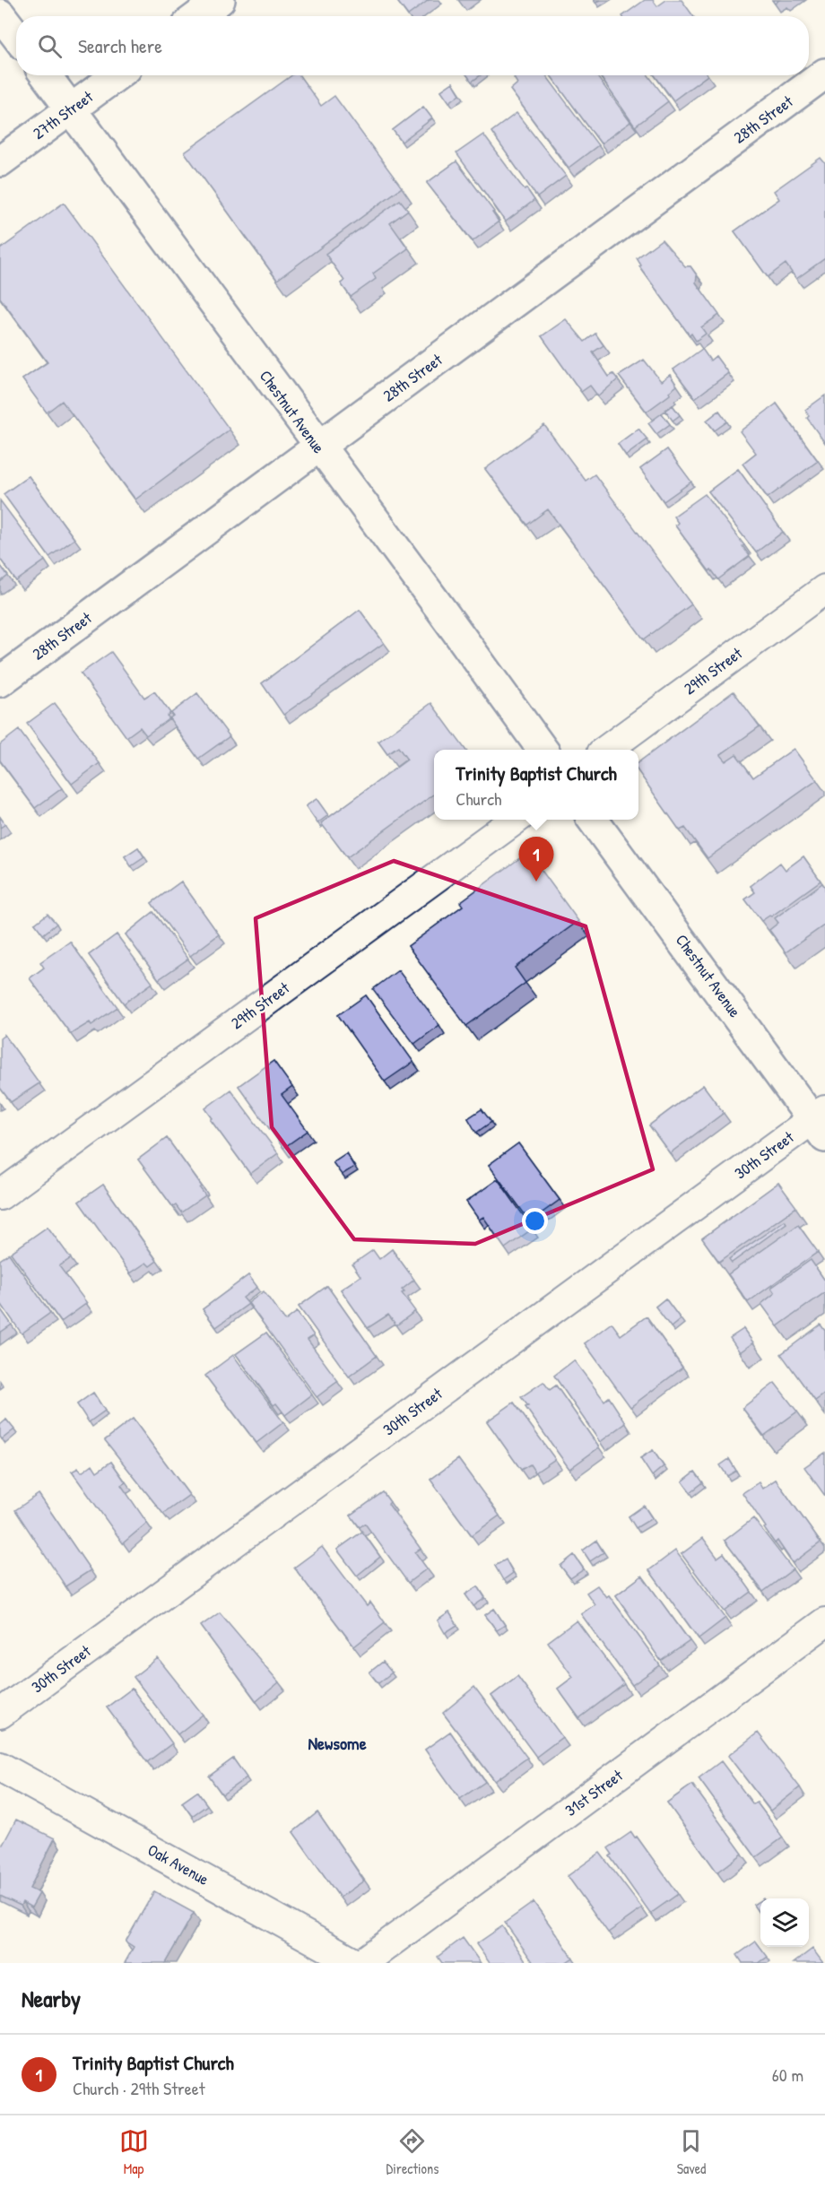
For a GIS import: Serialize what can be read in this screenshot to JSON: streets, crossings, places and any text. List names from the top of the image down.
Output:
{
  "streets": {
    "main road": ["27th Street", "28th Street", "Chestnut Avenue"],
    "street": [
      "29th Street",
      "30th Street",
      "31st Street",
      "Oak Avenue"
    ]
  },
  "crossings": [
    ["27th Street", "Chestnut Avenue"],
    ["28th Street", "Chestnut Avenue"],
    ["Chestnut Avenue", "30th Street"]
  ],
  "districts": ["Newsome"],
  "page": {
    "search": "Search here",
    "popup": ["Trinity Baptist Church", "Church"],
    "pins": "1",
    "heading": "Nearby",
    "list": [
      {
        "mark": "1",
        "name": "Trinity Baptist Church",
        "note": "Church · 29th Street",
        "value": "60 m"
      }
    ],
    "nav": ["Map", "Directions", "Saved"]
  }
}
